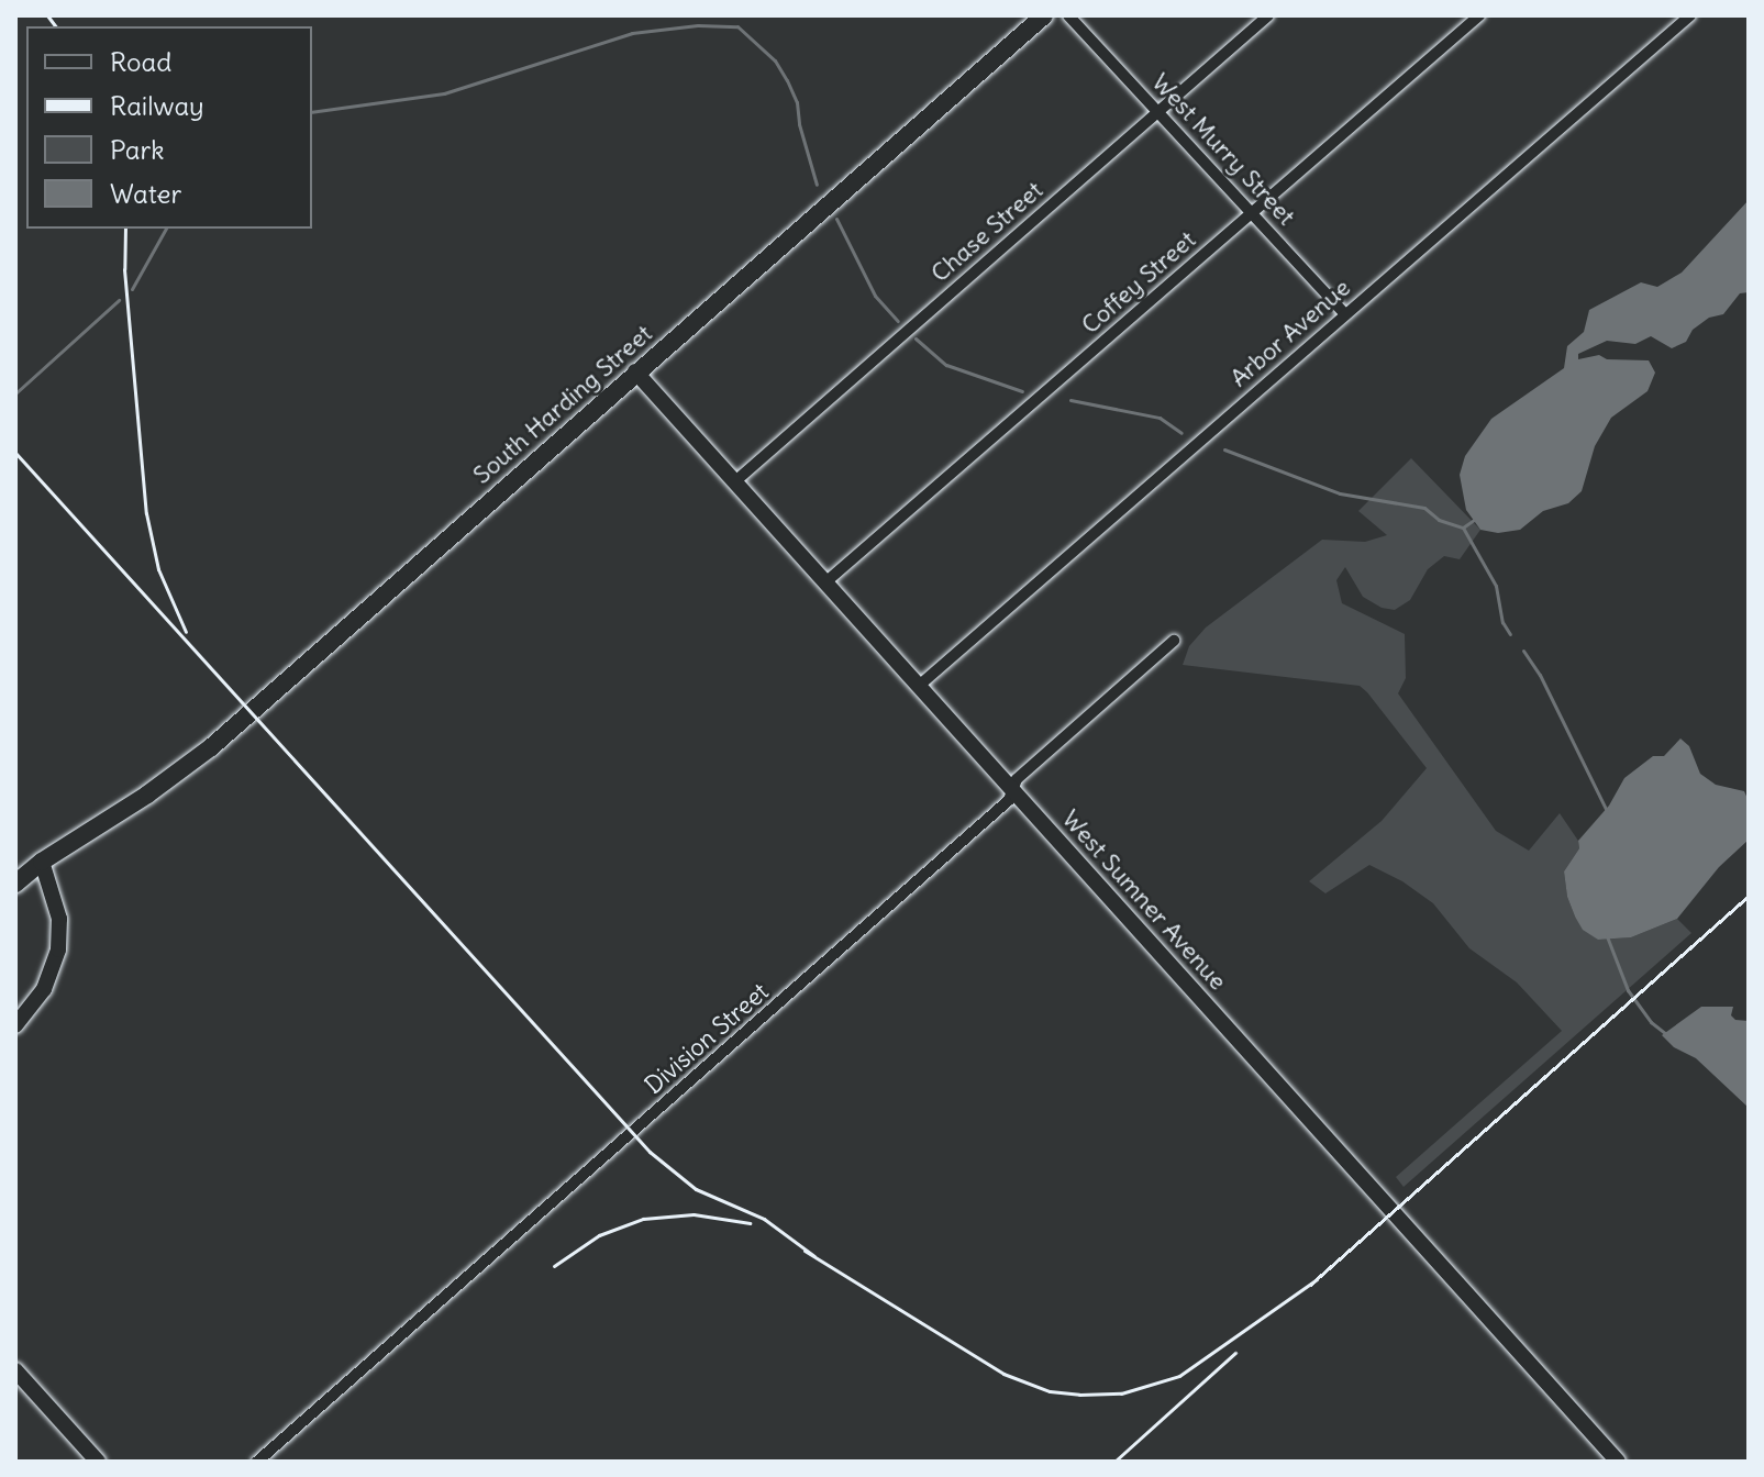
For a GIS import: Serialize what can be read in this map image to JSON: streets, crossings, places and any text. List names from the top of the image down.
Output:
{
  "streets": {
    "main road": ["South Harding Street"],
    "street": [
      "West Murry Street",
      "Chase Street",
      "Coffey Street",
      "Arbor Avenue",
      "West Sumner Avenue",
      "Division Street"
    ]
  },
  "crossings": [
    ["West Murry Street", "Chase Street"],
    ["West Murry Street", "Coffey Street"],
    ["West Murry Street", "Arbor Avenue"],
    ["Chase Street", "West Sumner Avenue"],
    ["Coffey Street", "West Sumner Avenue"],
    ["Arbor Avenue", "West Sumner Avenue"],
    ["South Harding Street", "West Sumner Avenue"],
    ["West Sumner Avenue", "Division Street"]
  ],
  "legend": [
    "Road",
    "Railway",
    "Park",
    "Water"
  ]
}
